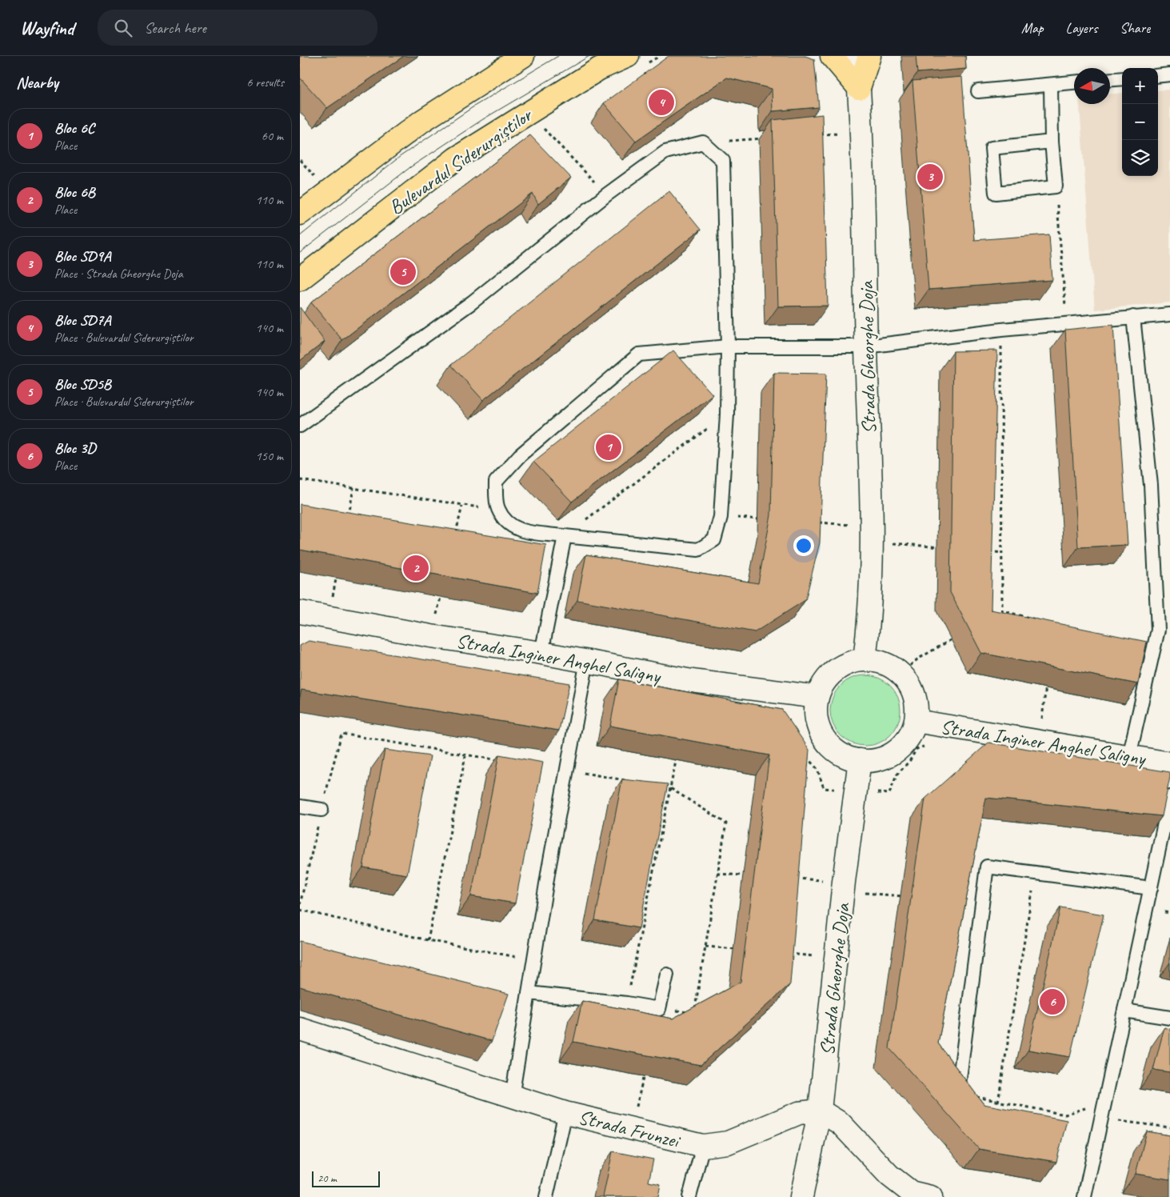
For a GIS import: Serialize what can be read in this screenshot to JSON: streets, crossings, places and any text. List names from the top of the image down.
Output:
{
  "streets": {
    "main road": ["Bulevardul Siderurgiștilor"],
    "street": ["Strada Gheorghe Doja", "Strada Inginer Anghel Saligny", "Strada Frunzei"]
  },
  "crossings": [
    ["Strada Gheorghe Doja", "Strada Inginer Anghel Saligny"],
    ["Strada Gheorghe Doja", "Strada Frunzei"]
  ],
  "scale_bar": "20 m",
  "north": "left",
  "page": {
    "header": "Wayfind",
    "search": "Search here",
    "nav": ["Map", "Layers", "Share"],
    "heading": ["Nearby", "6 results"],
    "map_buttons": ["+", "−"],
    "pins": [
      "4",
      "3",
      "5",
      "1",
      "2",
      "6"
    ],
    "list": [
      {
        "mark": "1",
        "name": "Bloc 6C",
        "note": "Place",
        "value": "60 m"
      },
      {
        "mark": "2",
        "name": "Bloc 6B",
        "note": "Place",
        "value": "110 m"
      },
      {
        "mark": "3",
        "name": "Bloc SD9A",
        "note": "Place · Strada Gheorghe Doja",
        "value": "110 m"
      },
      {
        "mark": "4",
        "name": "Bloc SD7A",
        "note": "Place · Bulevardul Siderurgiștilor",
        "value": "140 m"
      },
      {
        "mark": "5",
        "name": "Bloc SD5B",
        "note": "Place · Bulevardul Siderurgiștilor",
        "value": "140 m"
      },
      {
        "mark": "6",
        "name": "Bloc 3D",
        "note": "Place",
        "value": "150 m"
      }
    ],
    "scale": "20 m"
  }
}
